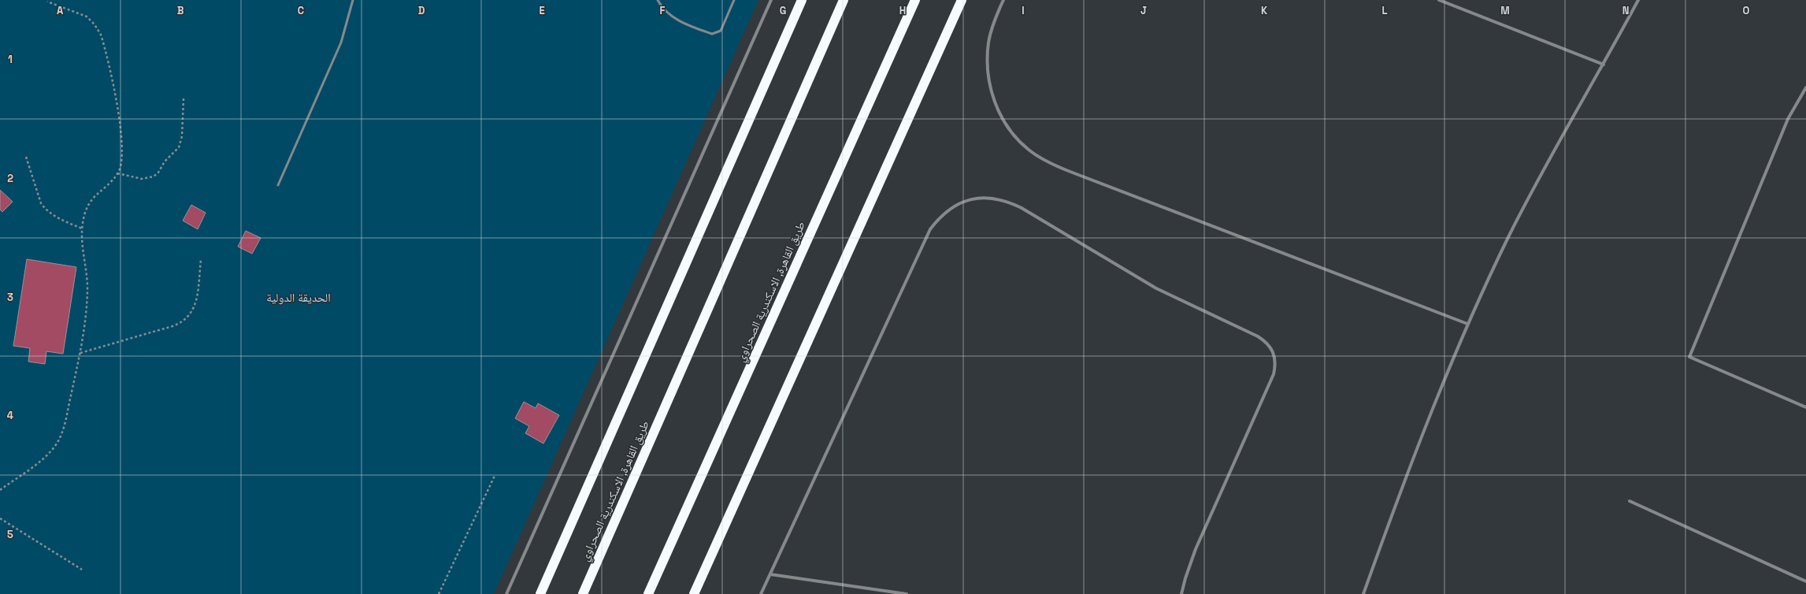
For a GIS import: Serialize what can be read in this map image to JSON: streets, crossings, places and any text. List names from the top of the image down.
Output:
{
  "streets": {
    "highway": ["طريق القاهرة, الاسكندرية الصحراوي"]
  },
  "parks": ["الحديقة الدولية"],
  "grid": {
    "columns": [
      "A",
      "B",
      "C",
      "D",
      "E",
      "F",
      "G",
      "H",
      "I",
      "J",
      "K",
      "L",
      "M",
      "N",
      "O"
    ],
    "rows": [
      "1",
      "2",
      "3",
      "4",
      "5"
    ]
  }
}
